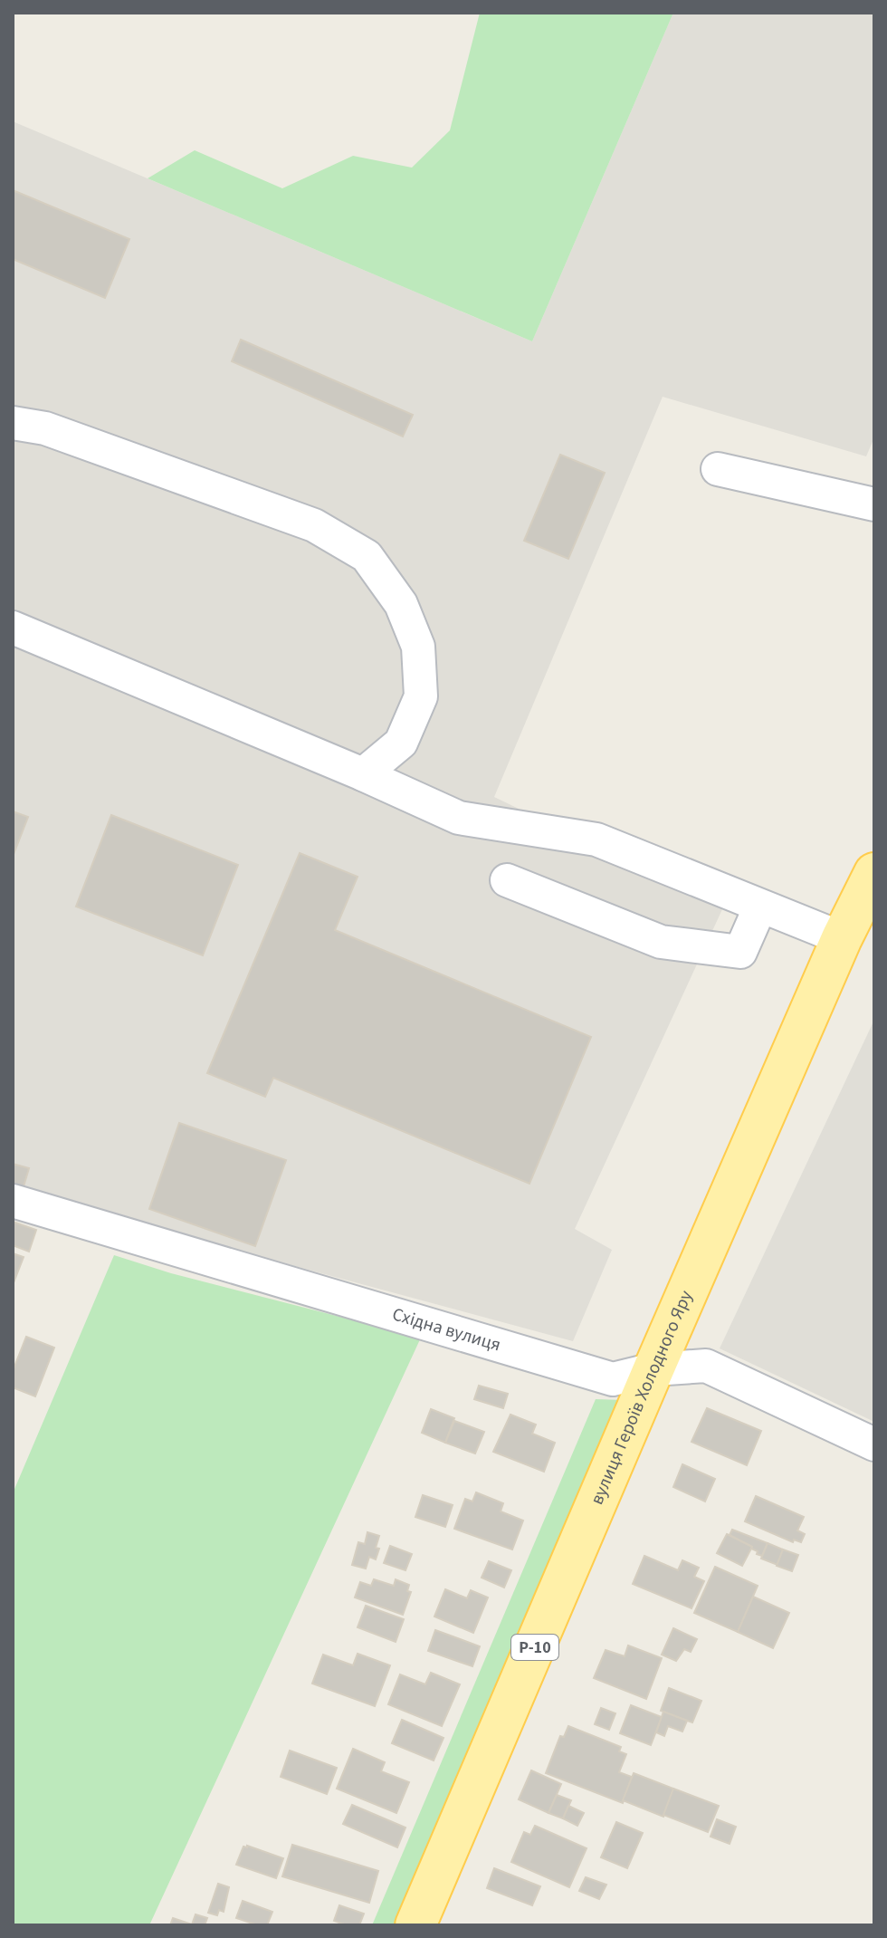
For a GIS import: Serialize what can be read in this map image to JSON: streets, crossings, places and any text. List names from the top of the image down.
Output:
{
  "streets": {
    "main road": ["вулиця Героїв Холодного Яру", "Р-10"],
    "street": ["Східна вулиця"]
  },
  "crossings": [
    ["Східна вулиця", "вулиця Героїв Холодного Яру"]
  ]
}
